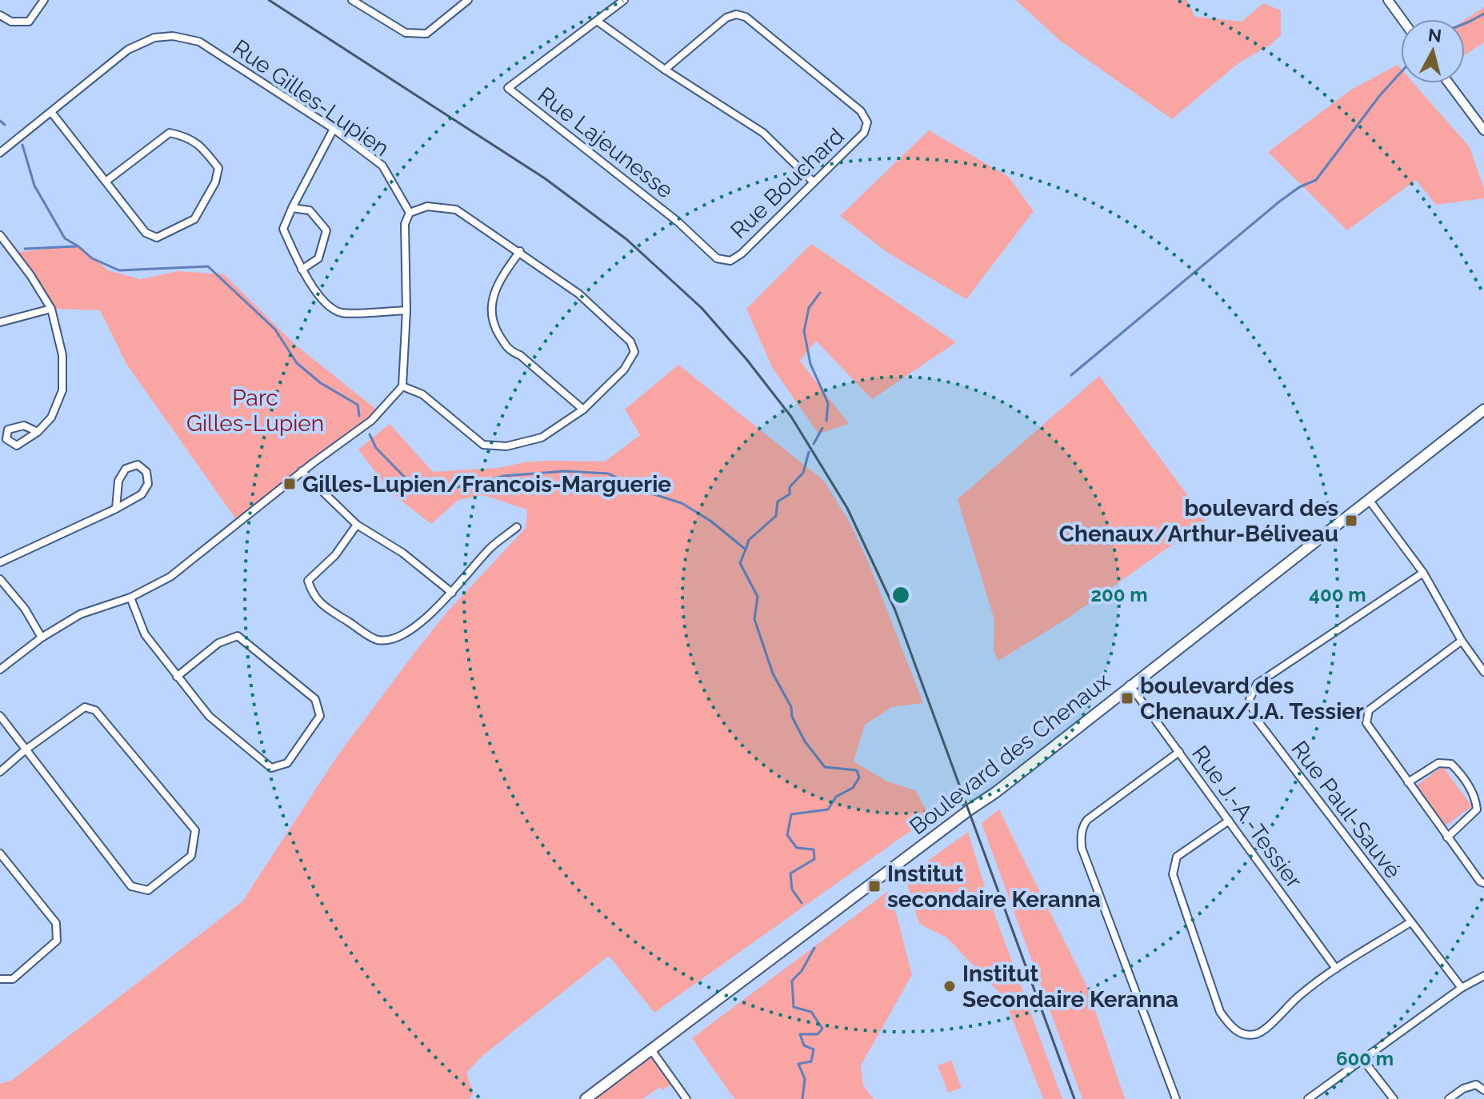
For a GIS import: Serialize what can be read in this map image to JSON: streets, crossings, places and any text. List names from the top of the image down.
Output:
{
  "streets": {
    "main road": ["Boulevard des Chenaux"],
    "street": [
      "Rue Gilles-Lupien",
      "Rue Lajeunesse",
      "Rue Bouchard",
      "Rue Paul-Sauvé",
      "Rue J.-A.-Tessier"
    ]
  },
  "crossings": [
    ["Rue Lajeunesse", "Rue Bouchard"],
    ["Boulevard des Chenaux", "Rue J.-A.-Tessier"]
  ],
  "parks": ["Parc Gilles-Lupien"],
  "places": {
    "transit": [
      "Gilles-Lupien/Francois-Marguerie",
      "boulevard des Chenaux/Arthur-Béliveau",
      "boulevard des Chenaux/J.A. Tessier",
      "Institut secondaire Keranna"
    ],
    "other": ["Institut Secondaire Keranna"]
  },
  "north": "top",
  "rings": ["200 m", "400 m", "600 m"]
}
